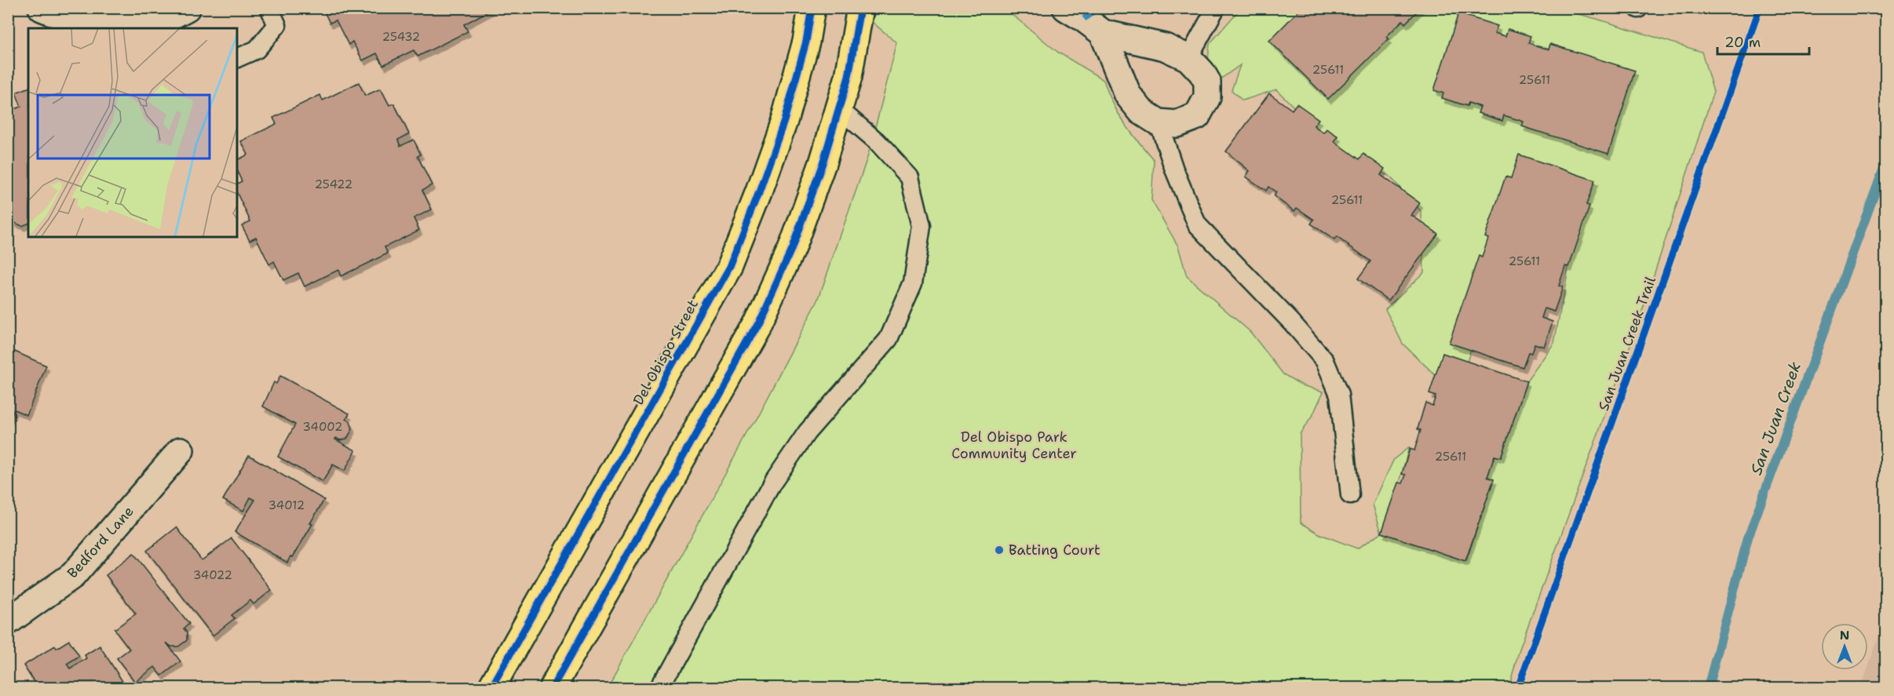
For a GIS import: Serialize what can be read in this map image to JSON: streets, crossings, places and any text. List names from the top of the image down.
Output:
{
  "streets": {
    "main road": ["Del Obispo Street"],
    "street": ["Bedford Lane"],
    "cycle path": ["San Juan Creek Trail"]
  },
  "water": ["San Juan Creek"],
  "parks": ["Del Obispo Park Community Center"],
  "places": ["Batting Court"],
  "house_numbers": [
    "25432",
    "25611",
    "25611",
    "25422",
    "25611",
    "25611",
    "34002",
    "25611",
    "34012",
    "34022"
  ],
  "scale_bar": "20 m",
  "north": "top"
}
